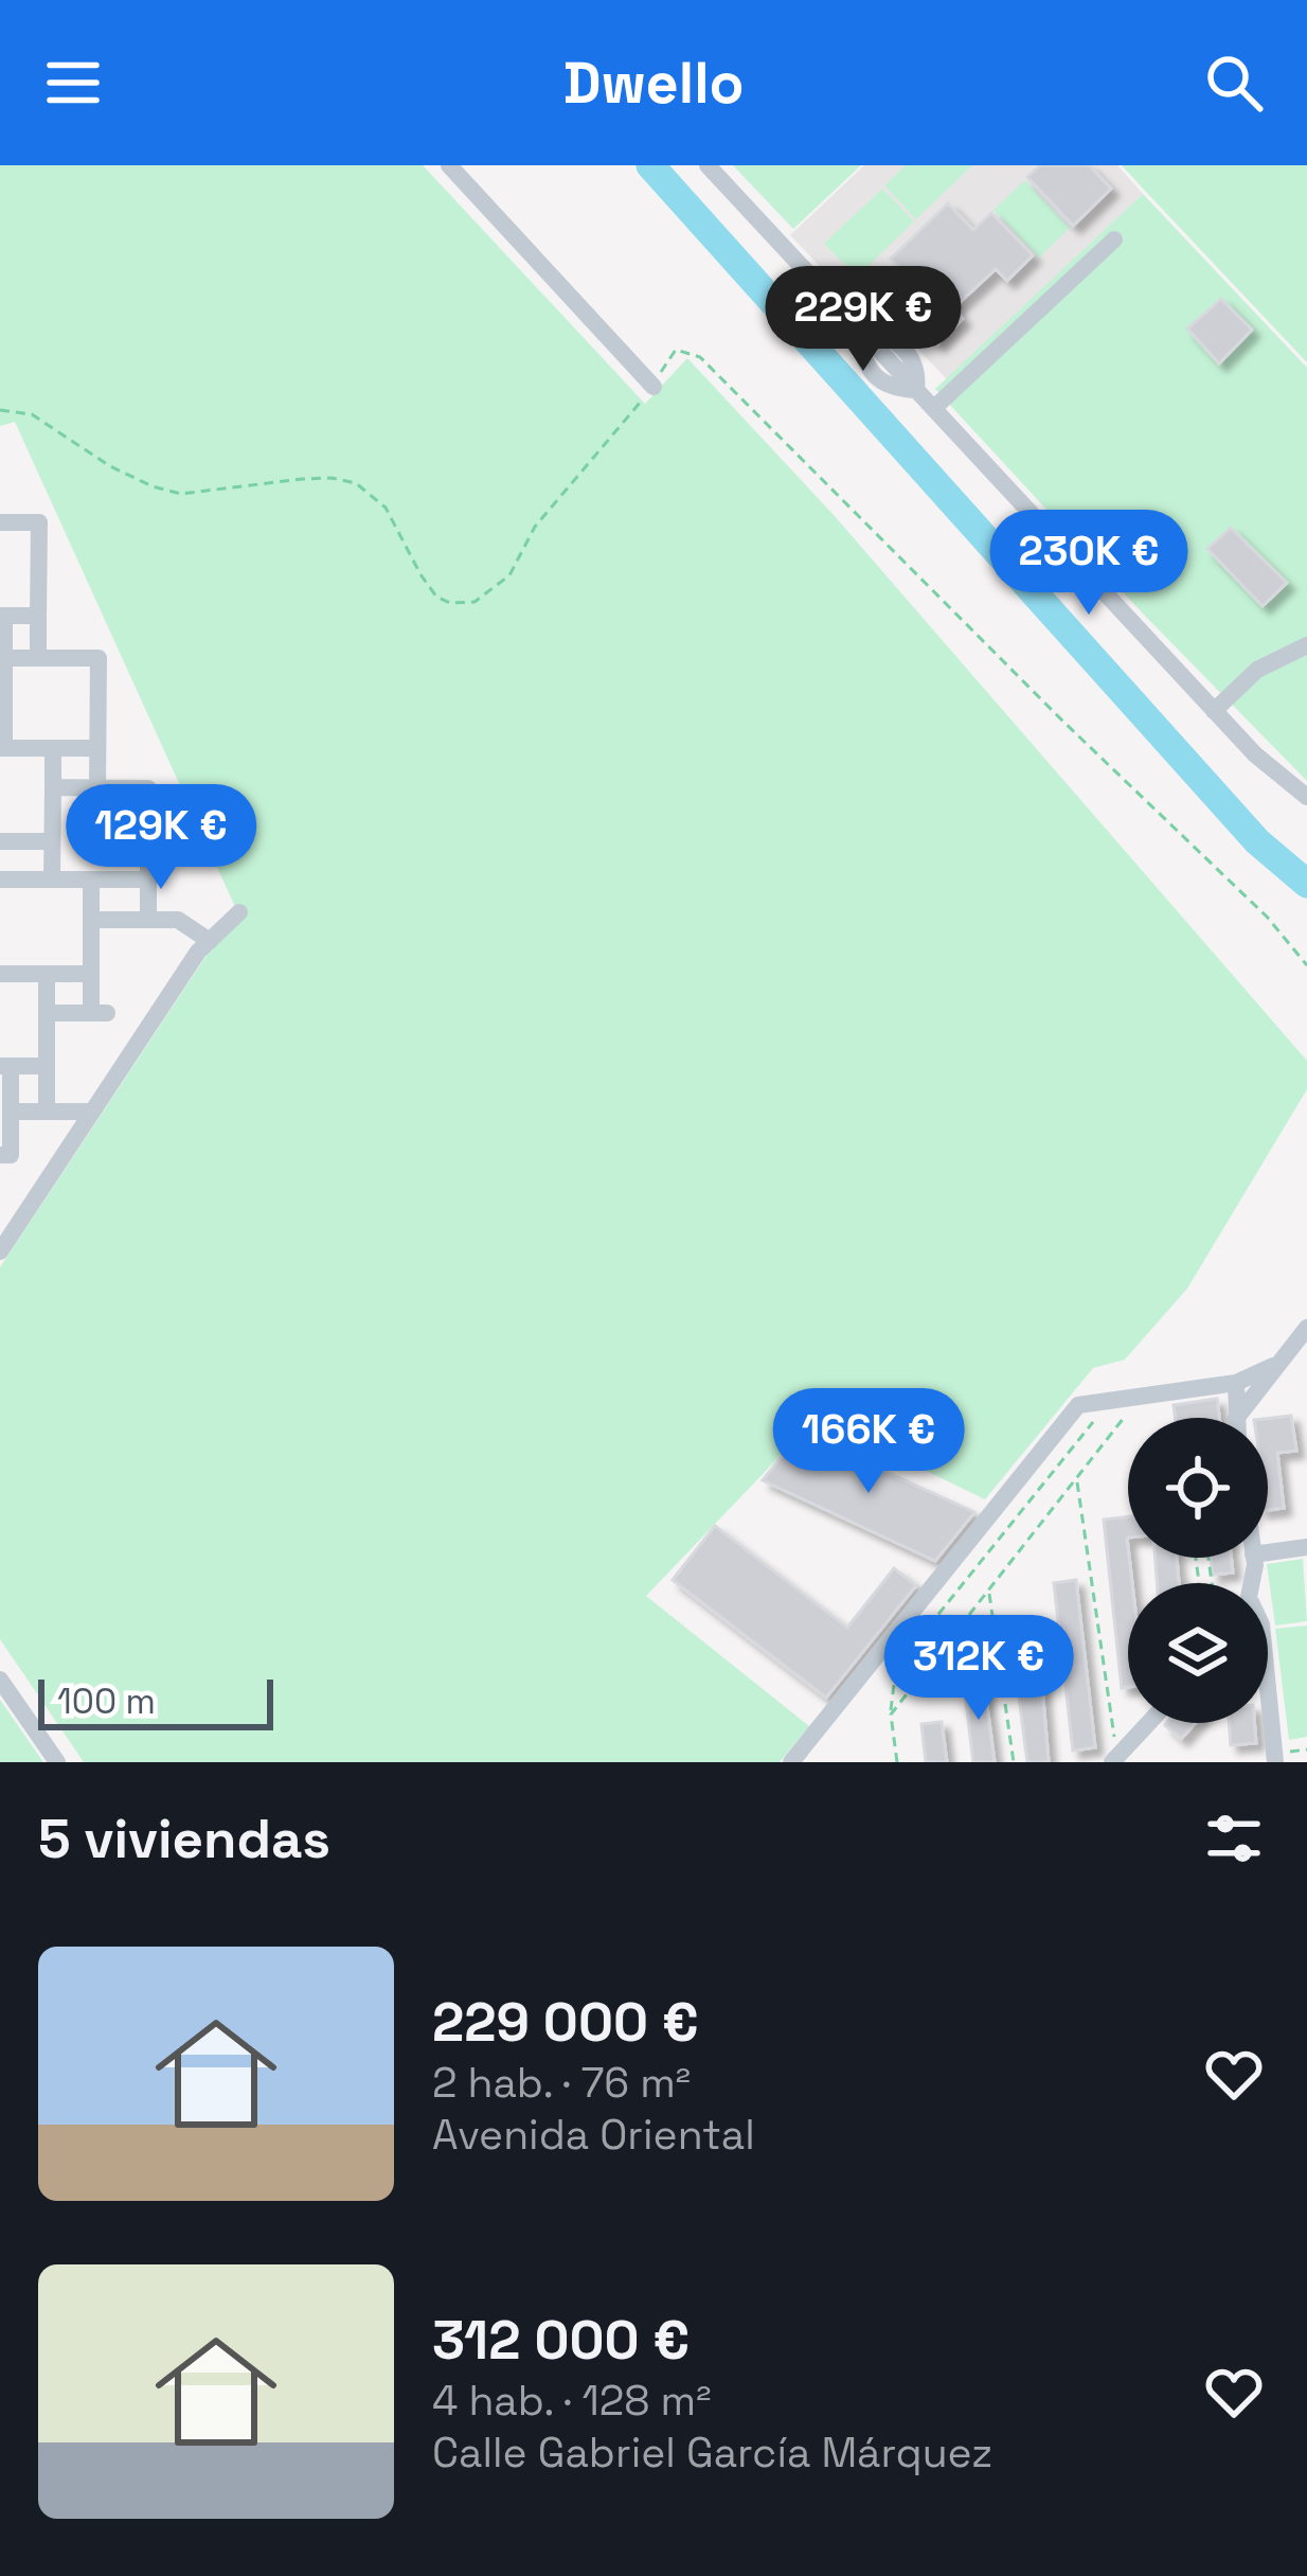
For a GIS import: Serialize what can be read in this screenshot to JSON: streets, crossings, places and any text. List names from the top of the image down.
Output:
{
  "scale_bar": "100 m",
  "page": {
    "header": "Dwello",
    "price": [
      "229K €",
      "230K €",
      "129K €",
      "166K €",
      "312K €"
    ],
    "scale": "100 m",
    "heading": "5 viviendas",
    "list": [
      {
        "name": "229 000 €",
        "note": "2 hab. · 76 m² · Avenida Oriental"
      },
      {
        "name": "312 000 €",
        "note": "4 hab. · 128 m² · Calle Gabriel García Márquez"
      }
    ]
  }
}
